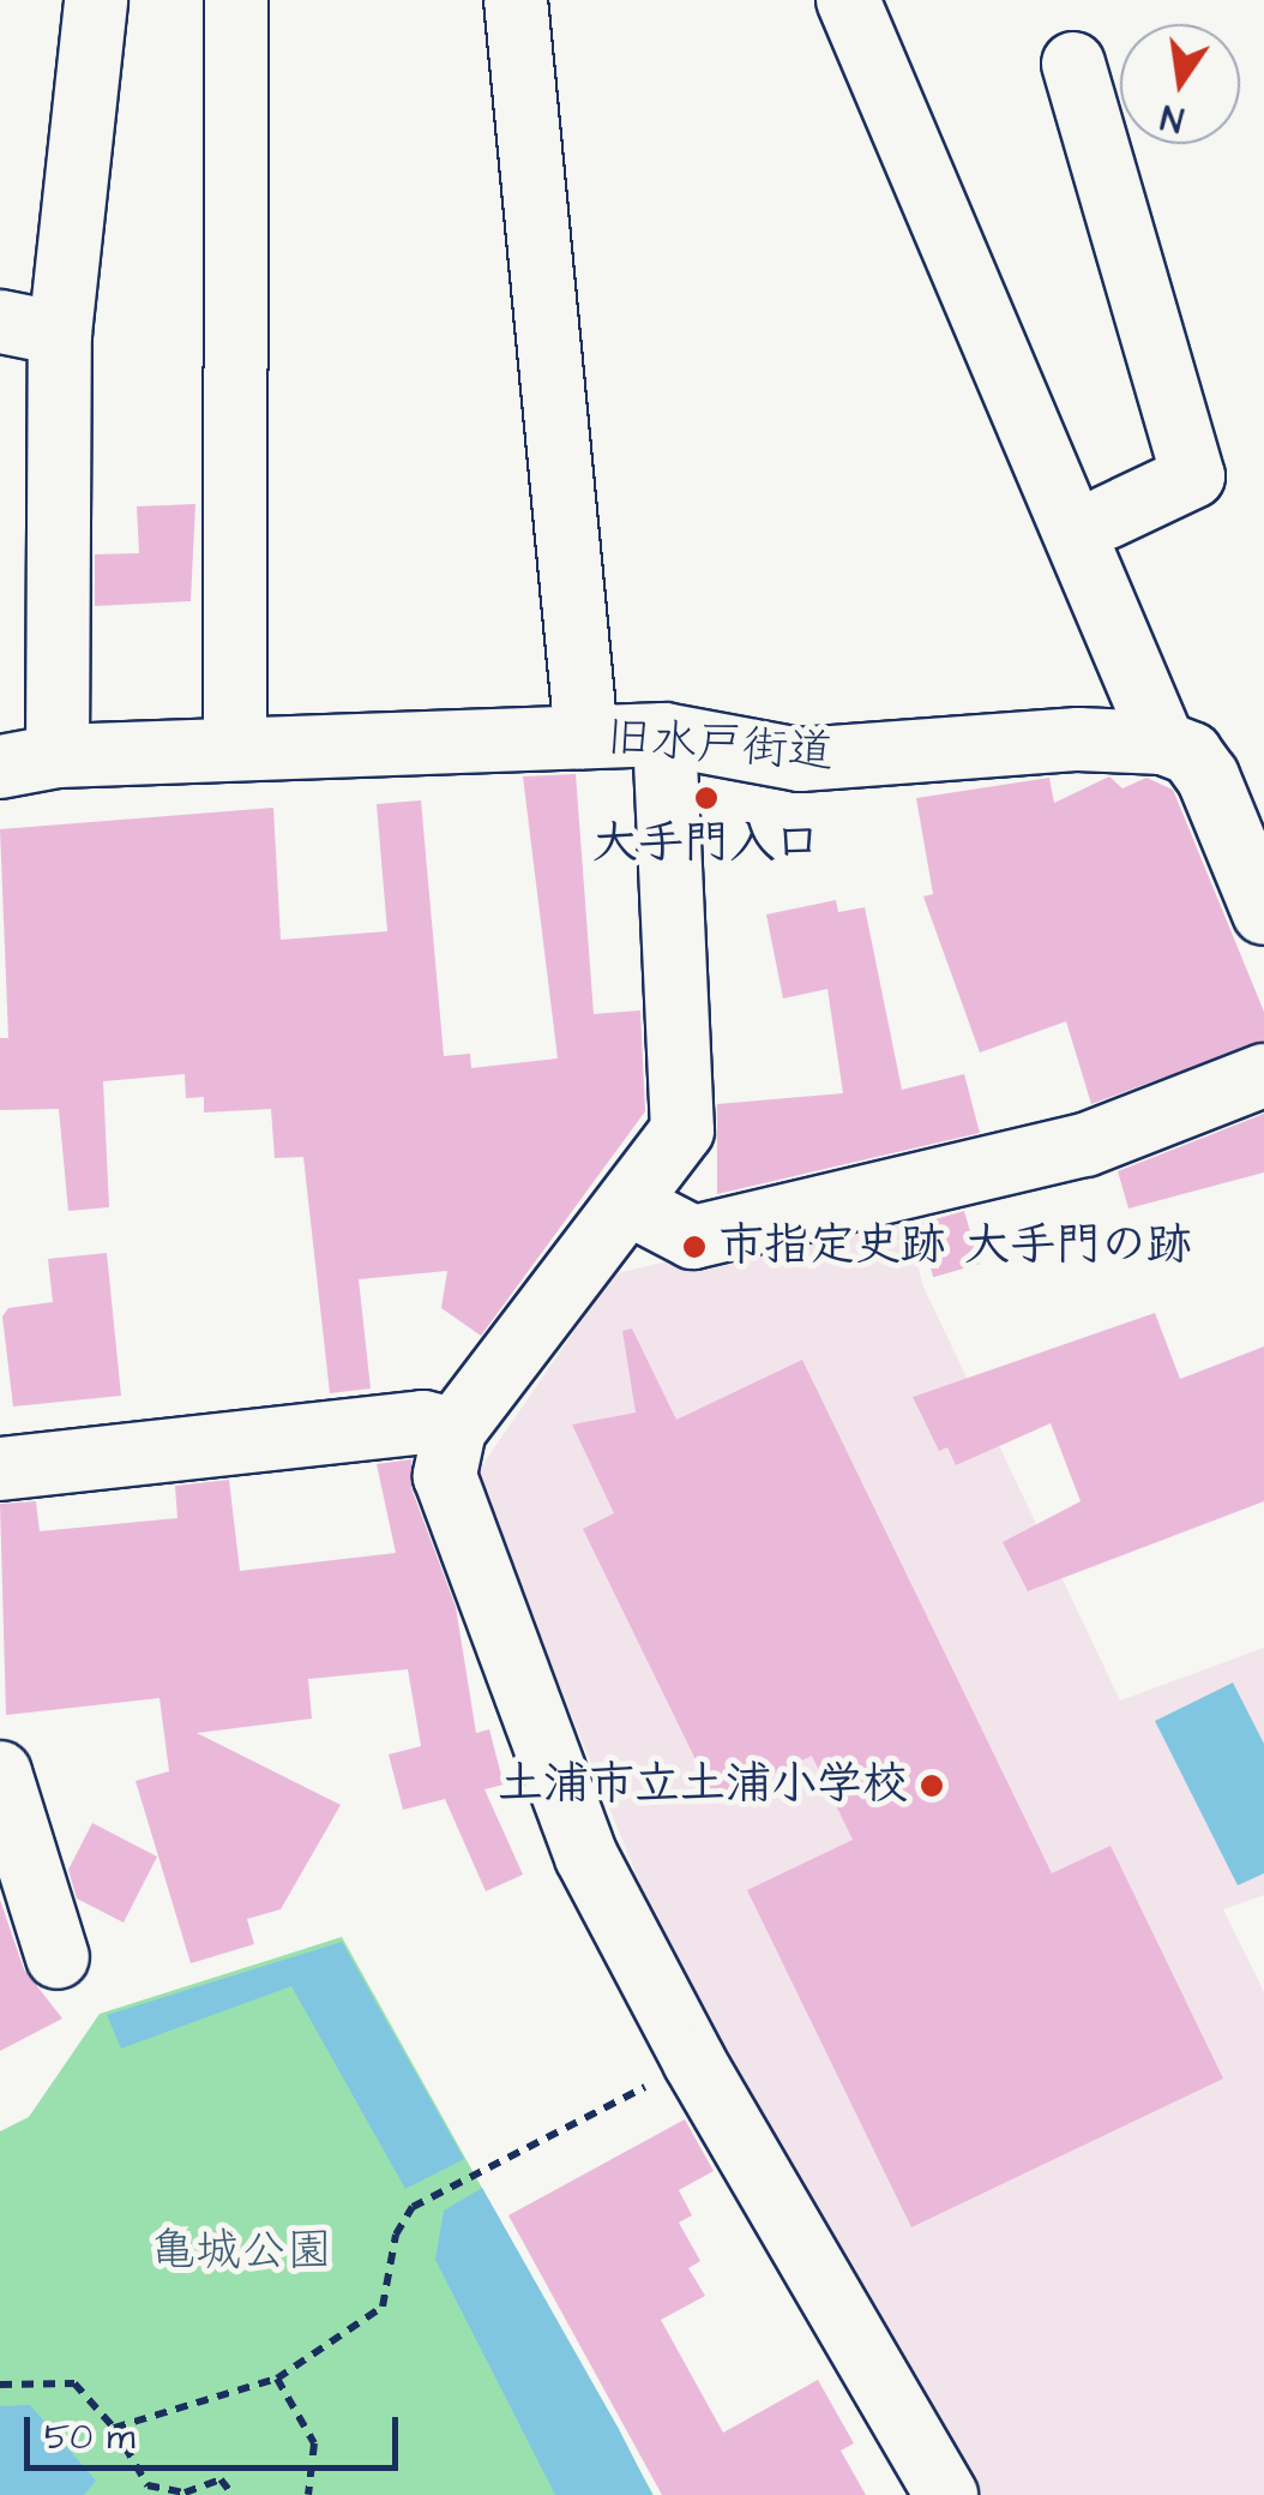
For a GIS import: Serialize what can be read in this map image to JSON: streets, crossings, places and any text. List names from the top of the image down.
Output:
{
  "streets": {
    "street": ["旧水戸街道"]
  },
  "parks": ["亀城公園"],
  "places": ["大手門入口", "市指定史跡 大手門の跡", "土浦市立土浦小学校"],
  "scale_bar": "50 m",
  "north": "bottom"
}
